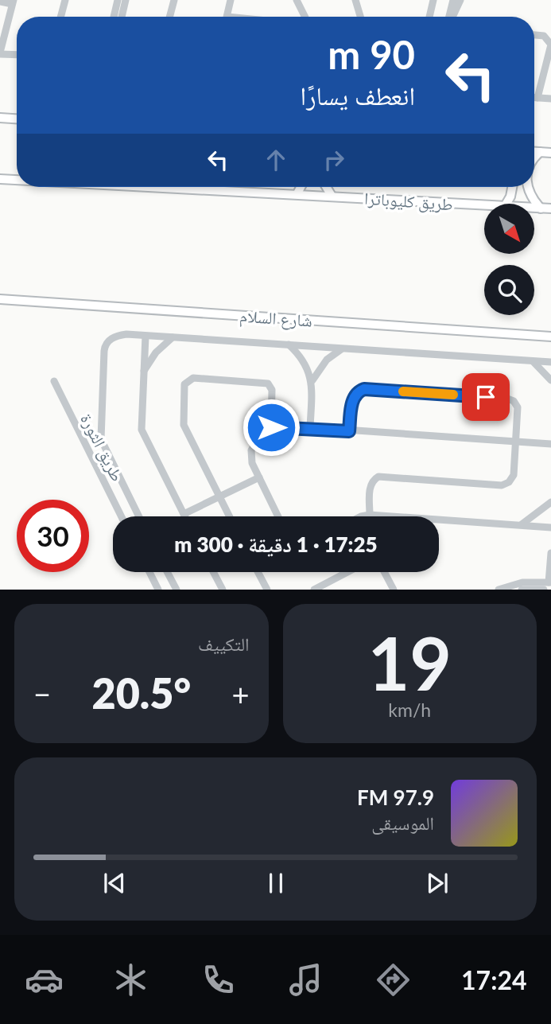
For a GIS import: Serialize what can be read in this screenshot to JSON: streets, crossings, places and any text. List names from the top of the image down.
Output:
{
  "streets": {
    "main road": ["طريق كليوباترا", "شارع السلام"],
    "street": ["طريق الثورة"]
  },
  "north": "bottom right",
  "page": {
    "turn": ["90 m", "انعطف يسارًا"],
    "limit": "30",
    "trip": "17:25 · 1 دقيقة · 300 m",
    "tile": [
      ["19", "km/h"],
      "التكييف"
    ],
    "heat": ["−", "20.5°", "+"],
    "song": ["97.9 FM", "الموسيقى"],
    "tabs": "17:24"
  }
}
